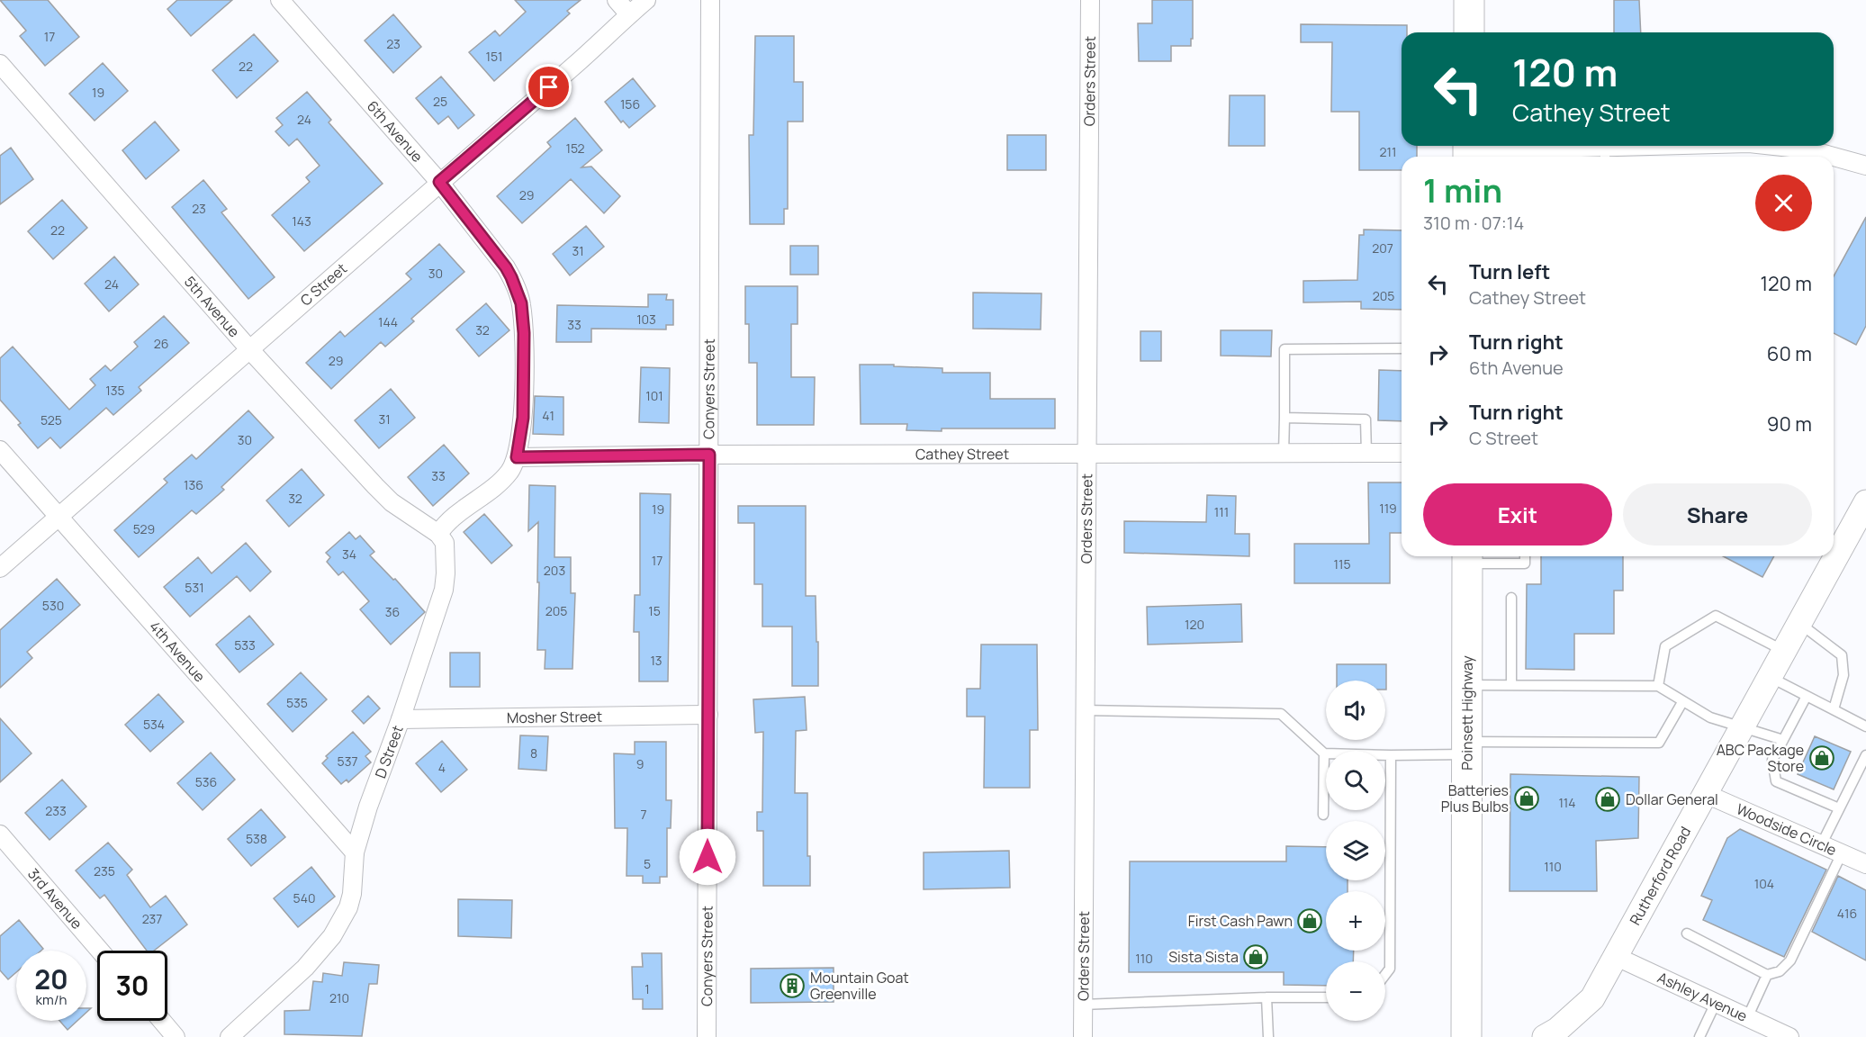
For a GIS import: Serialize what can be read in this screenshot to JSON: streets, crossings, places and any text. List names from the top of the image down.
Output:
{
  "streets": {
    "highway": ["Poinsett Highway"],
    "street": [
      "Orders Street",
      "6th Avenue",
      "C Street",
      "5th Avenue",
      "Conyers Street",
      "Cathey Street",
      "4th Avenue",
      "Mosher Street",
      "D Street",
      "Woodside Circle",
      "Rutherford Road",
      "3rd Avenue",
      "Ashley Avenue"
    ]
  },
  "crossings": [
    ["Orders Street", "Cathey Street"],
    ["6th Avenue", "C Street"],
    ["6th Avenue", "Cathey Street"],
    ["C Street", "5th Avenue"],
    ["C Street", "4th Avenue"],
    ["5th Avenue", "D Street"],
    ["Conyers Street", "Cathey Street"],
    ["Conyers Street", "Mosher Street"],
    ["4th Avenue", "D Street"],
    ["Mosher Street", "D Street"],
    ["Woodside Circle", "Rutherford Road"],
    ["Rutherford Road", "Ashley Avenue"]
  ],
  "places": {
    "shop": [
      "ABC Package Store",
      "Batteries Plus Bulbs",
      "Dollar General",
      "First Cash Pawn",
      "Sista Sista"
    ],
    "building": ["Mountain Goat Greenville"]
  },
  "house_numbers": [
    "17",
    "23",
    "151",
    "22",
    "19",
    "25",
    "156",
    "24",
    "152",
    "211",
    "29",
    "23",
    "143",
    "22",
    "207",
    "31",
    "30",
    "24",
    "205",
    "103",
    "144",
    "33",
    "32",
    "26",
    "29",
    "135",
    "101",
    "41",
    "31",
    "525",
    "30",
    "33",
    "136",
    "32",
    "119",
    "19",
    "111",
    "529",
    "34",
    "17",
    "115",
    "203",
    "531",
    "530",
    "205",
    "15",
    "36",
    "120",
    "533",
    "13",
    "535",
    "534",
    "8",
    "537",
    "9",
    "4",
    "536",
    "114",
    "233",
    "7",
    "538",
    "5",
    "110",
    "235",
    "104",
    "540",
    "416",
    "237",
    "110",
    "1",
    "210"
  ],
  "page": {
    "turn": ["120 m", "Cathey Street"],
    "heading": ["1 min", "310 m · 07:14"],
    "list": [
      {
        "name": "Turn left",
        "note": "Cathey Street",
        "value": "120 m"
      },
      {
        "name": "Turn right",
        "note": "6th Avenue",
        "value": "60 m"
      },
      {
        "name": "Turn right",
        "note": "C Street",
        "value": "90 m"
      }
    ],
    "buttons": ["Exit", "Share"],
    "map_buttons": ["+", "−"],
    "speed": "20 km/h",
    "limit": "30"
  }
}
